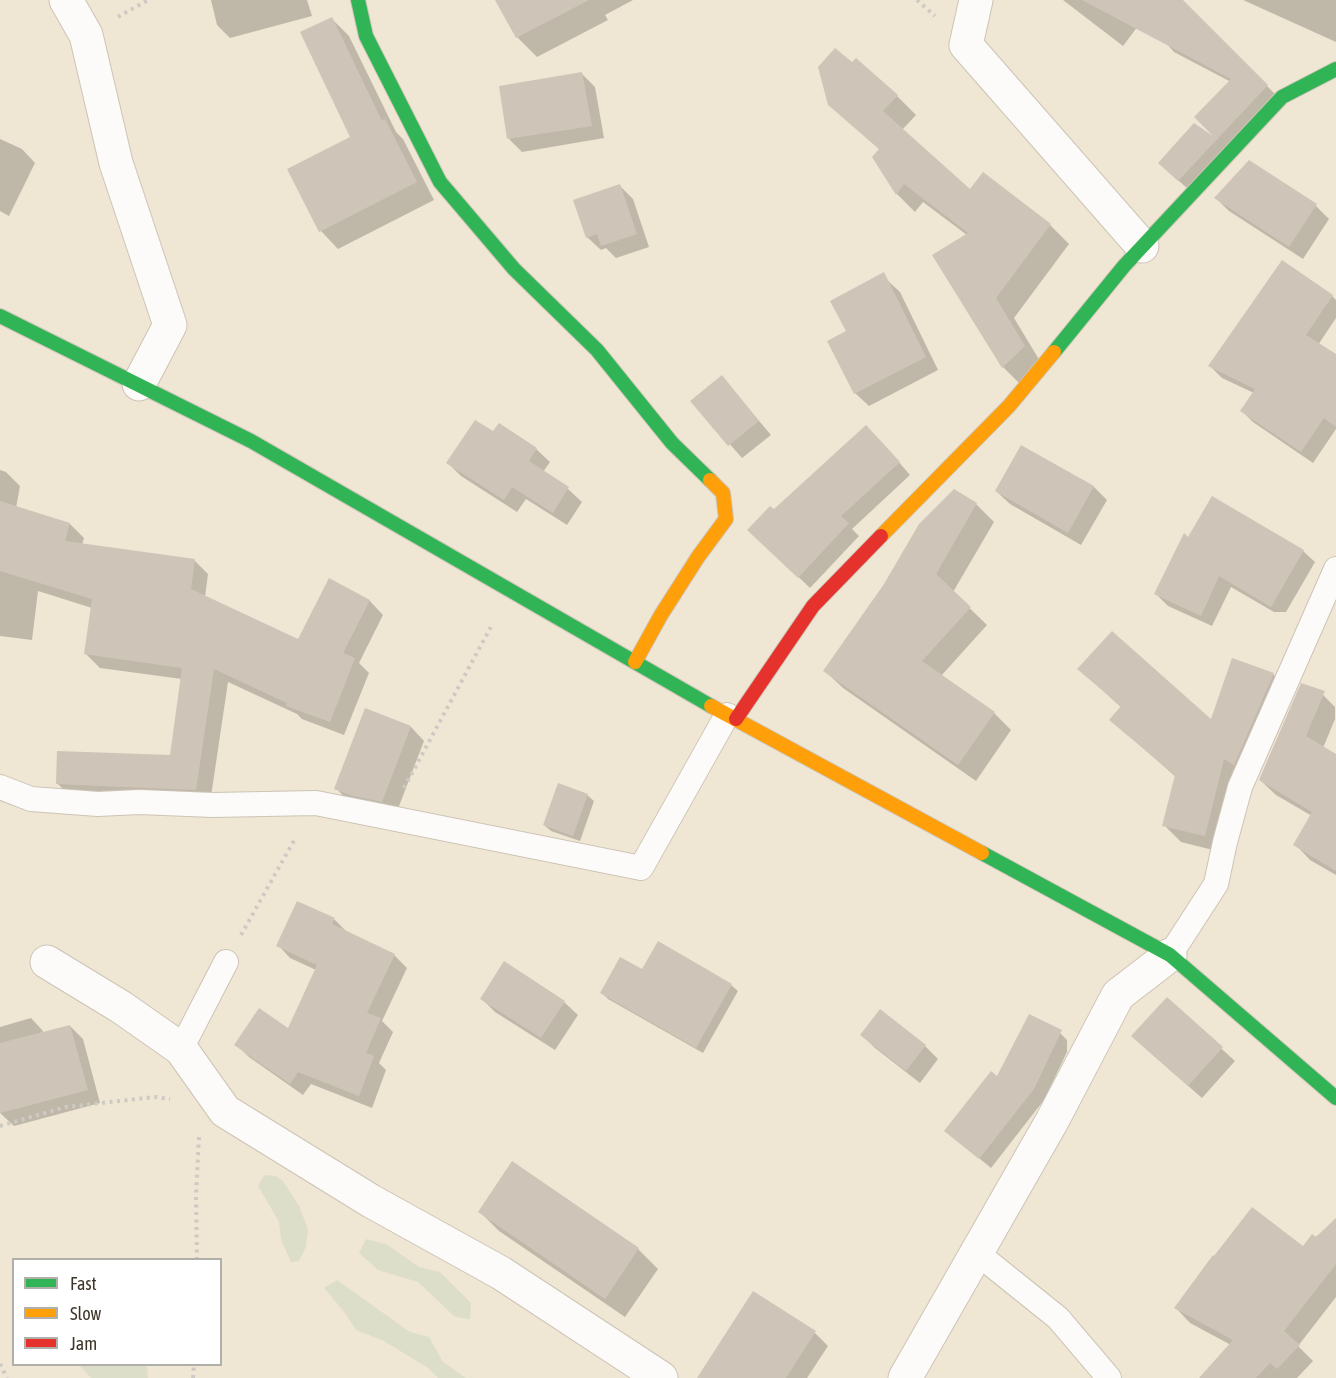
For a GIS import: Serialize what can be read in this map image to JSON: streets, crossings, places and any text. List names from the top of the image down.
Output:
{
  "legend": ["Fast", "Slow", "Jam"]
}
